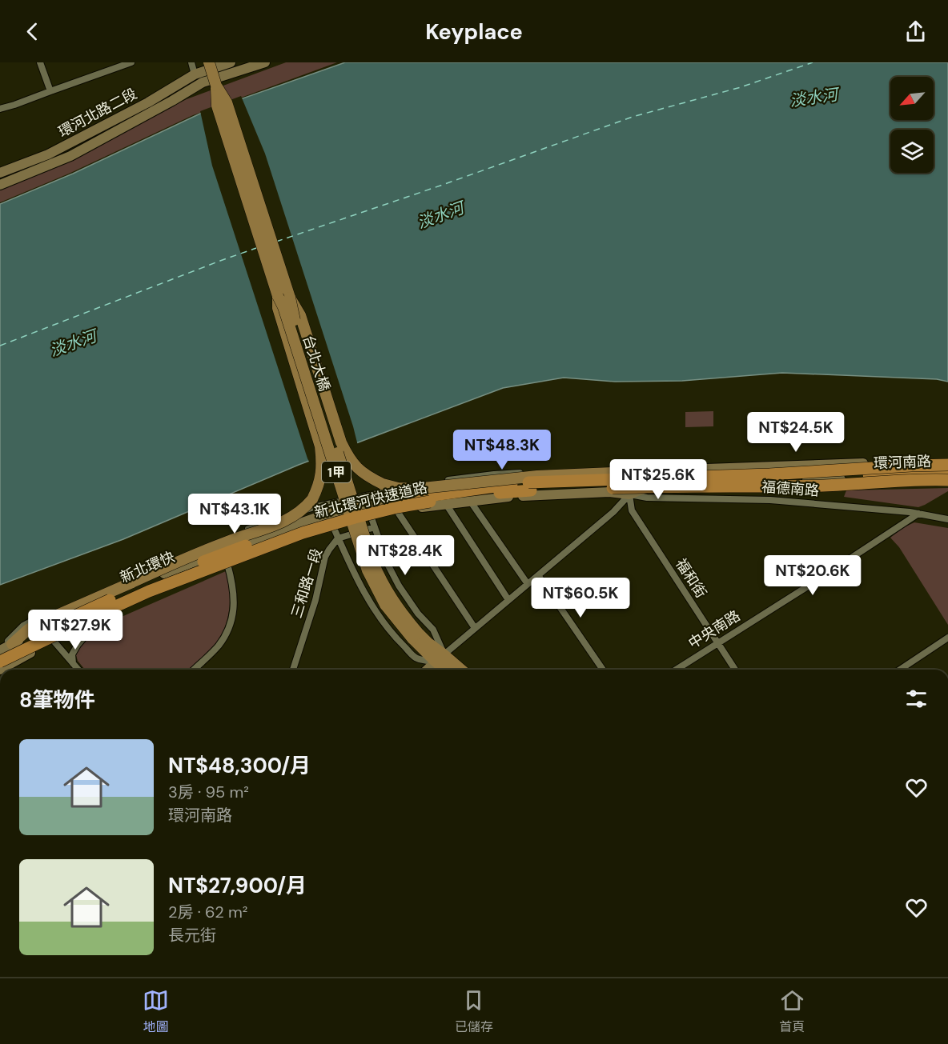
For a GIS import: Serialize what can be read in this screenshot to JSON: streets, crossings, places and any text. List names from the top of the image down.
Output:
{
  "streets": {
    "highway": ["新北環河快速道路", "新北環快"],
    "main road": ["台北大橋", "1甲"],
    "street": [
      "環河北路二段",
      "環河南路",
      "福德南路",
      "福和街",
      "三和路一段",
      "中央南路"
    ]
  },
  "crossings": [
    ["環河北路二段", "台北大橋"],
    ["台北大橋", "1甲"],
    ["環河南路", "福德南路"],
    ["環河南路", "新北環河快速道路"],
    ["環河南路", "新北環快"],
    ["環河南路", "福和街"],
    ["福德南路", "福和街"],
    ["福德南路", "中央南路"],
    ["新北環河快速道路", "新北環快"],
    ["福和街", "中央南路"]
  ],
  "water": ["淡水河"],
  "north": "bottom left",
  "page": {
    "header": "Keyplace",
    "price": [
      "NT$24.5K",
      "NT$48.3K",
      "NT$25.6K",
      "NT$43.1K",
      "NT$28.4K",
      "NT$20.6K",
      "NT$60.5K",
      "NT$27.9K"
    ],
    "heading": "8筆物件",
    "list": [
      {
        "name": "NT$48,300/月",
        "note": "3房 · 95 m² · 環河南路"
      },
      {
        "name": "NT$27,900/月",
        "note": "2房 · 62 m² · 長元街"
      }
    ],
    "tabs": ["地圖", "已儲存", "首頁"]
  }
}
